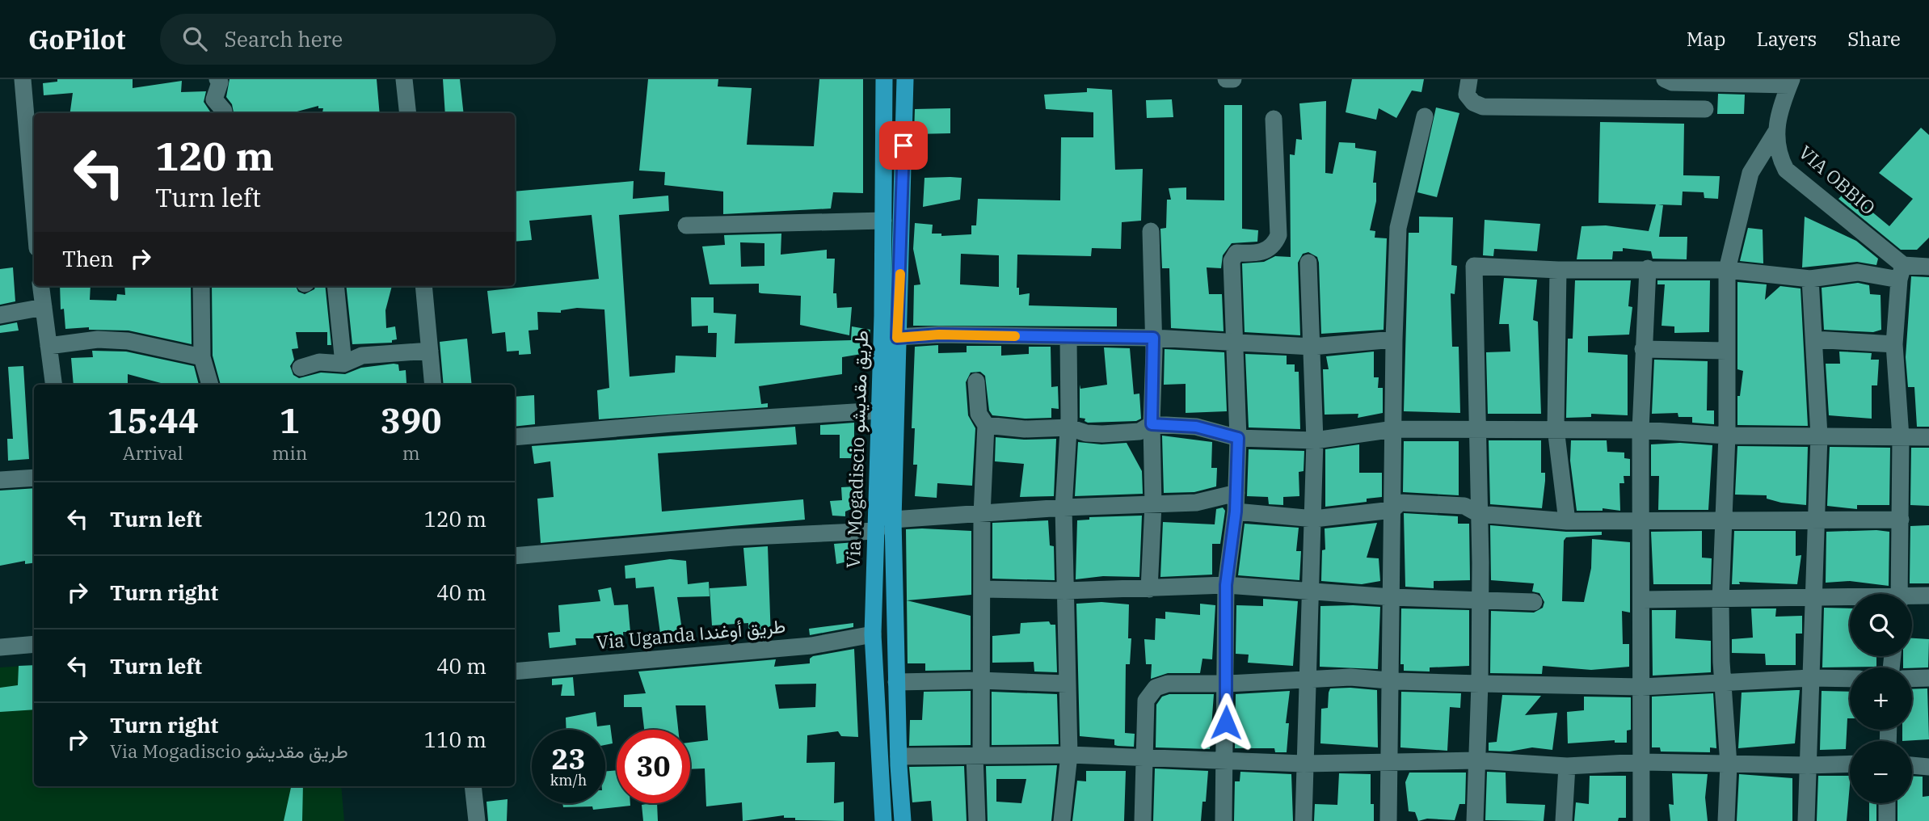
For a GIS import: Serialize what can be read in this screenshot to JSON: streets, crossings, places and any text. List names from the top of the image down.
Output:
{
  "streets": {
    "highway": ["Via Mogadiscio طريق مقديشو"],
    "street": ["VIA OBBIO", "Via Uganda طريق أوغندا"]
  },
  "crossings": [
    ["Via Mogadiscio طريق مقديشو", "Via Uganda طريق أوغندا"]
  ],
  "page": {
    "header": "GoPilot",
    "search": "Search here",
    "nav": ["Map", "Layers", "Share"],
    "turn": ["120 m", "Turn left"],
    "then": "Then",
    "eta": [
      "15:44",
      "Arrival",
      "1",
      "min",
      "390",
      "m"
    ],
    "list": [
      {
        "name": "Turn left",
        "value": "120 m"
      },
      {
        "name": "Turn right",
        "value": "40 m"
      },
      {
        "name": "Turn left",
        "value": "40 m"
      },
      {
        "name": "Turn right",
        "note": "Via Mogadiscio طريق مقديشو",
        "value": "110 m"
      }
    ],
    "map_buttons": ["+", "−"],
    "speed": "23 km/h",
    "limit": "30"
  }
}
